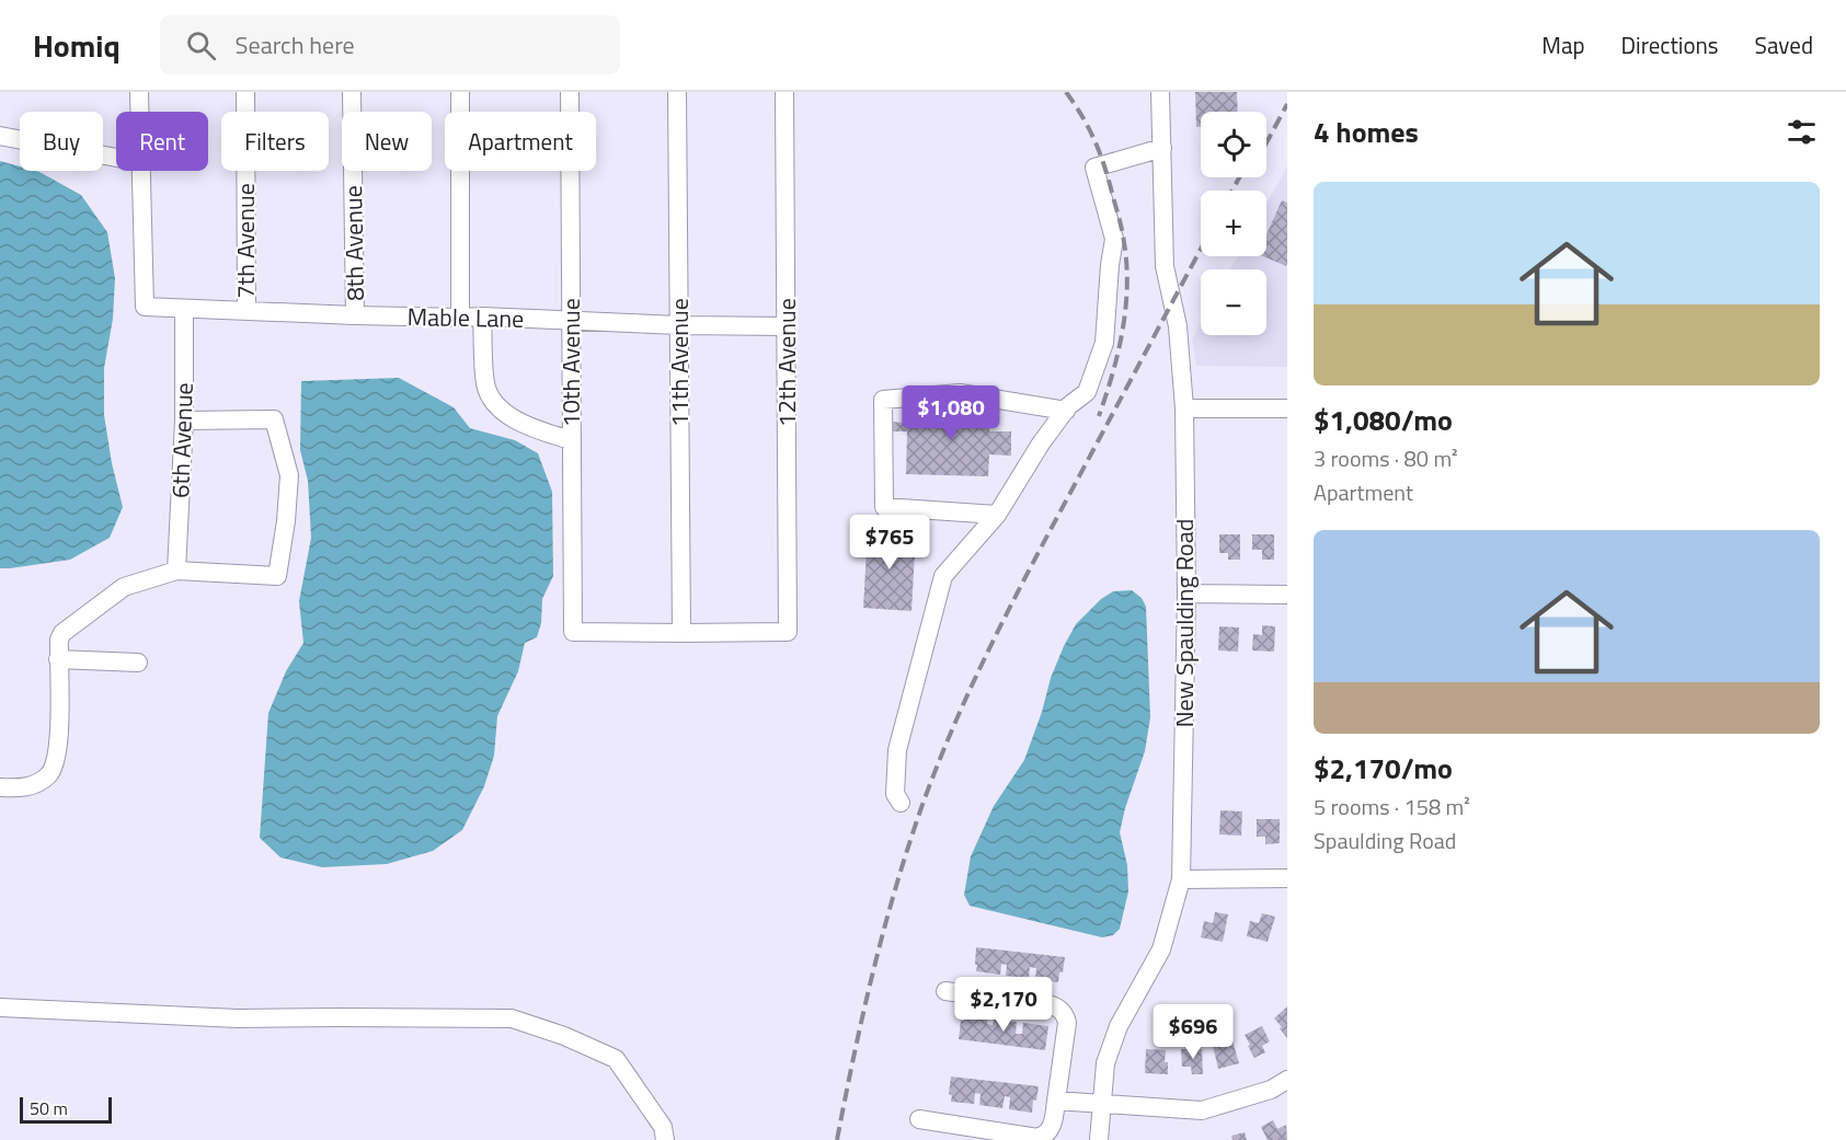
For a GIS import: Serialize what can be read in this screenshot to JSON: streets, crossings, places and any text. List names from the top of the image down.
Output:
{
  "streets": {
    "street": [
      "7th Avenue",
      "8th Avenue",
      "Mable Lane",
      "10th Avenue",
      "11th Avenue",
      "12th Avenue",
      "6th Avenue",
      "New Spaulding Road"
    ]
  },
  "crossings": [
    ["7th Avenue", "Mable Lane"],
    ["8th Avenue", "Mable Lane"],
    ["Mable Lane", "10th Avenue"],
    ["Mable Lane", "11th Avenue"],
    ["Mable Lane", "12th Avenue"],
    ["Mable Lane", "6th Avenue"],
    ["10th Avenue", "11th Avenue"],
    ["10th Avenue", "12th Avenue"],
    ["11th Avenue", "12th Avenue"]
  ],
  "scale_bar": "50 m",
  "page": {
    "header": "Homiq",
    "search": "Search here",
    "nav": ["Map", "Directions", "Saved"],
    "heading": "4 homes",
    "map_buttons": ["+", "−"],
    "chip": [
      "Buy",
      "Rent",
      "Filters",
      "New",
      "Apartment"
    ],
    "list": [
      {
        "name": "$1,080/mo",
        "note": "3 rooms · 80 m² · Apartment"
      },
      {
        "name": "$2,170/mo",
        "note": "5 rooms · 158 m² · Spaulding Road"
      }
    ],
    "price": [
      "$1,080",
      "$765",
      "$2,170",
      "$696"
    ],
    "scale": "50 m"
  }
}
